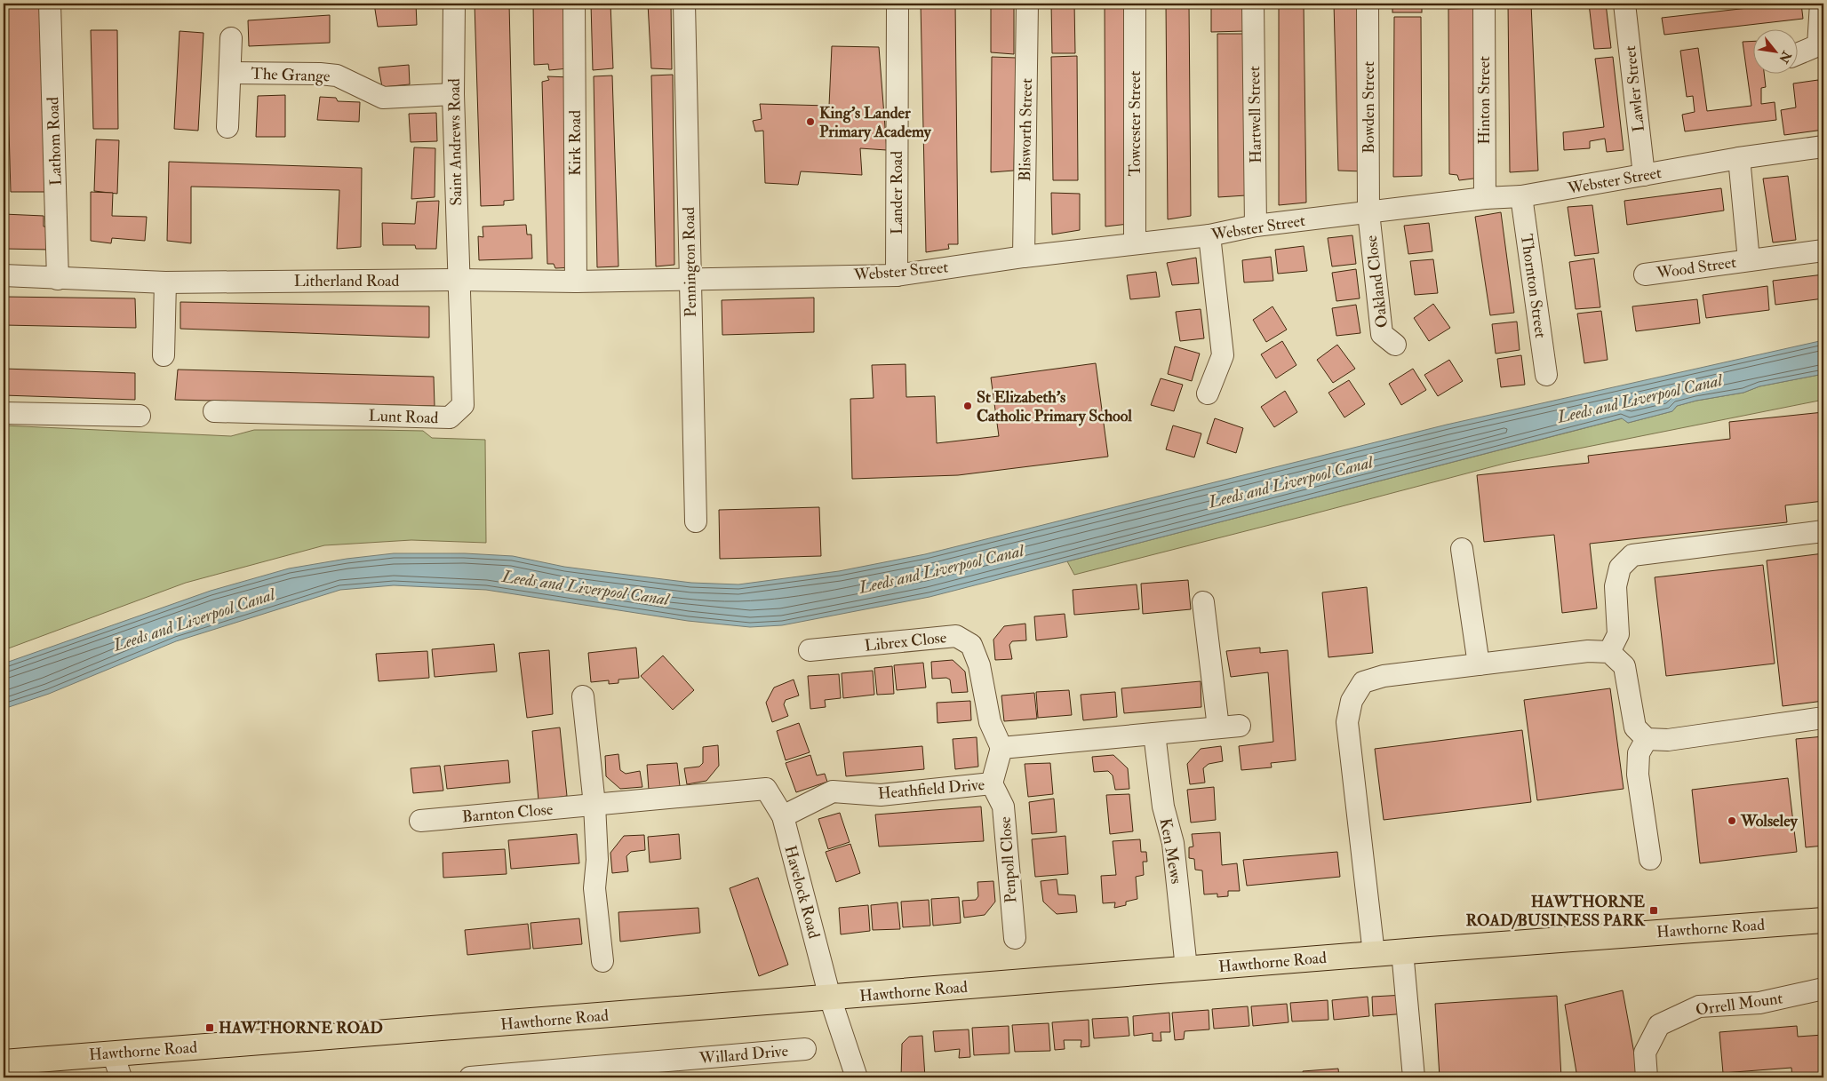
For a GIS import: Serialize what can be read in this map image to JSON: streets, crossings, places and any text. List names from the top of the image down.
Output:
{
  "streets": {
    "main road": ["Hawthorne Road"],
    "street": [
      "The Grange",
      "Lawler Street",
      "Hinton Street",
      "Bowden Street",
      "Hartwell Street",
      "Towcester Street",
      "Blisworth Street",
      "Lathom Road",
      "Saint Andrews Road",
      "Kirk Road",
      "Webster Street",
      "Lander Road",
      "Pennington Road",
      "Wood Street",
      "Litherland Road",
      "Oakland Close",
      "Thornton Street",
      "Lunt Road",
      "Librex Close",
      "Heathfield Drive",
      "Barnton Close",
      "Ken Mews",
      "Penpoll Close",
      "Havelock Road",
      "Orrell Mount",
      "Willard Drive"
    ]
  },
  "crossings": [
    ["The Grange", "Saint Andrews Road"],
    ["Lawler Street", "Webster Street"],
    ["Hinton Street", "Webster Street"],
    ["Bowden Street", "Webster Street"],
    ["Bowden Street", "Oakland Close"],
    ["Hartwell Street", "Webster Street"],
    ["Towcester Street", "Webster Street"],
    ["Blisworth Street", "Webster Street"],
    ["Lathom Road", "Litherland Road"],
    ["Saint Andrews Road", "Litherland Road"],
    ["Saint Andrews Road", "Lunt Road"],
    ["Kirk Road", "Litherland Road"],
    ["Webster Street", "Lander Road"],
    ["Webster Street", "Pennington Road"],
    ["Webster Street", "Wood Street"],
    ["Webster Street", "Litherland Road"],
    ["Webster Street", "Oakland Close"],
    ["Webster Street", "Thornton Street"],
    ["Pennington Road", "Litherland Road"],
    ["Litherland Road", "Lunt Road"],
    ["Librex Close", "Heathfield Drive"],
    ["Heathfield Drive", "Penpoll Close"],
    ["Heathfield Drive", "Havelock Road"],
    ["Barnton Close", "Havelock Road"],
    ["Ken Mews", "Hawthorne Road"],
    ["Havelock Road", "Hawthorne Road"]
  ],
  "water": ["Leeds and Liverpool Canal"],
  "places": {
    "other": ["King's Lander Primary Academy", "St Elizabeth's Catholic Primary School", "Wolseley"],
    "transit": ["HAWTHORNE ROAD/BUSINESS PARK", "HAWTHORNE ROAD"]
  },
  "north": "bottom right"
}
